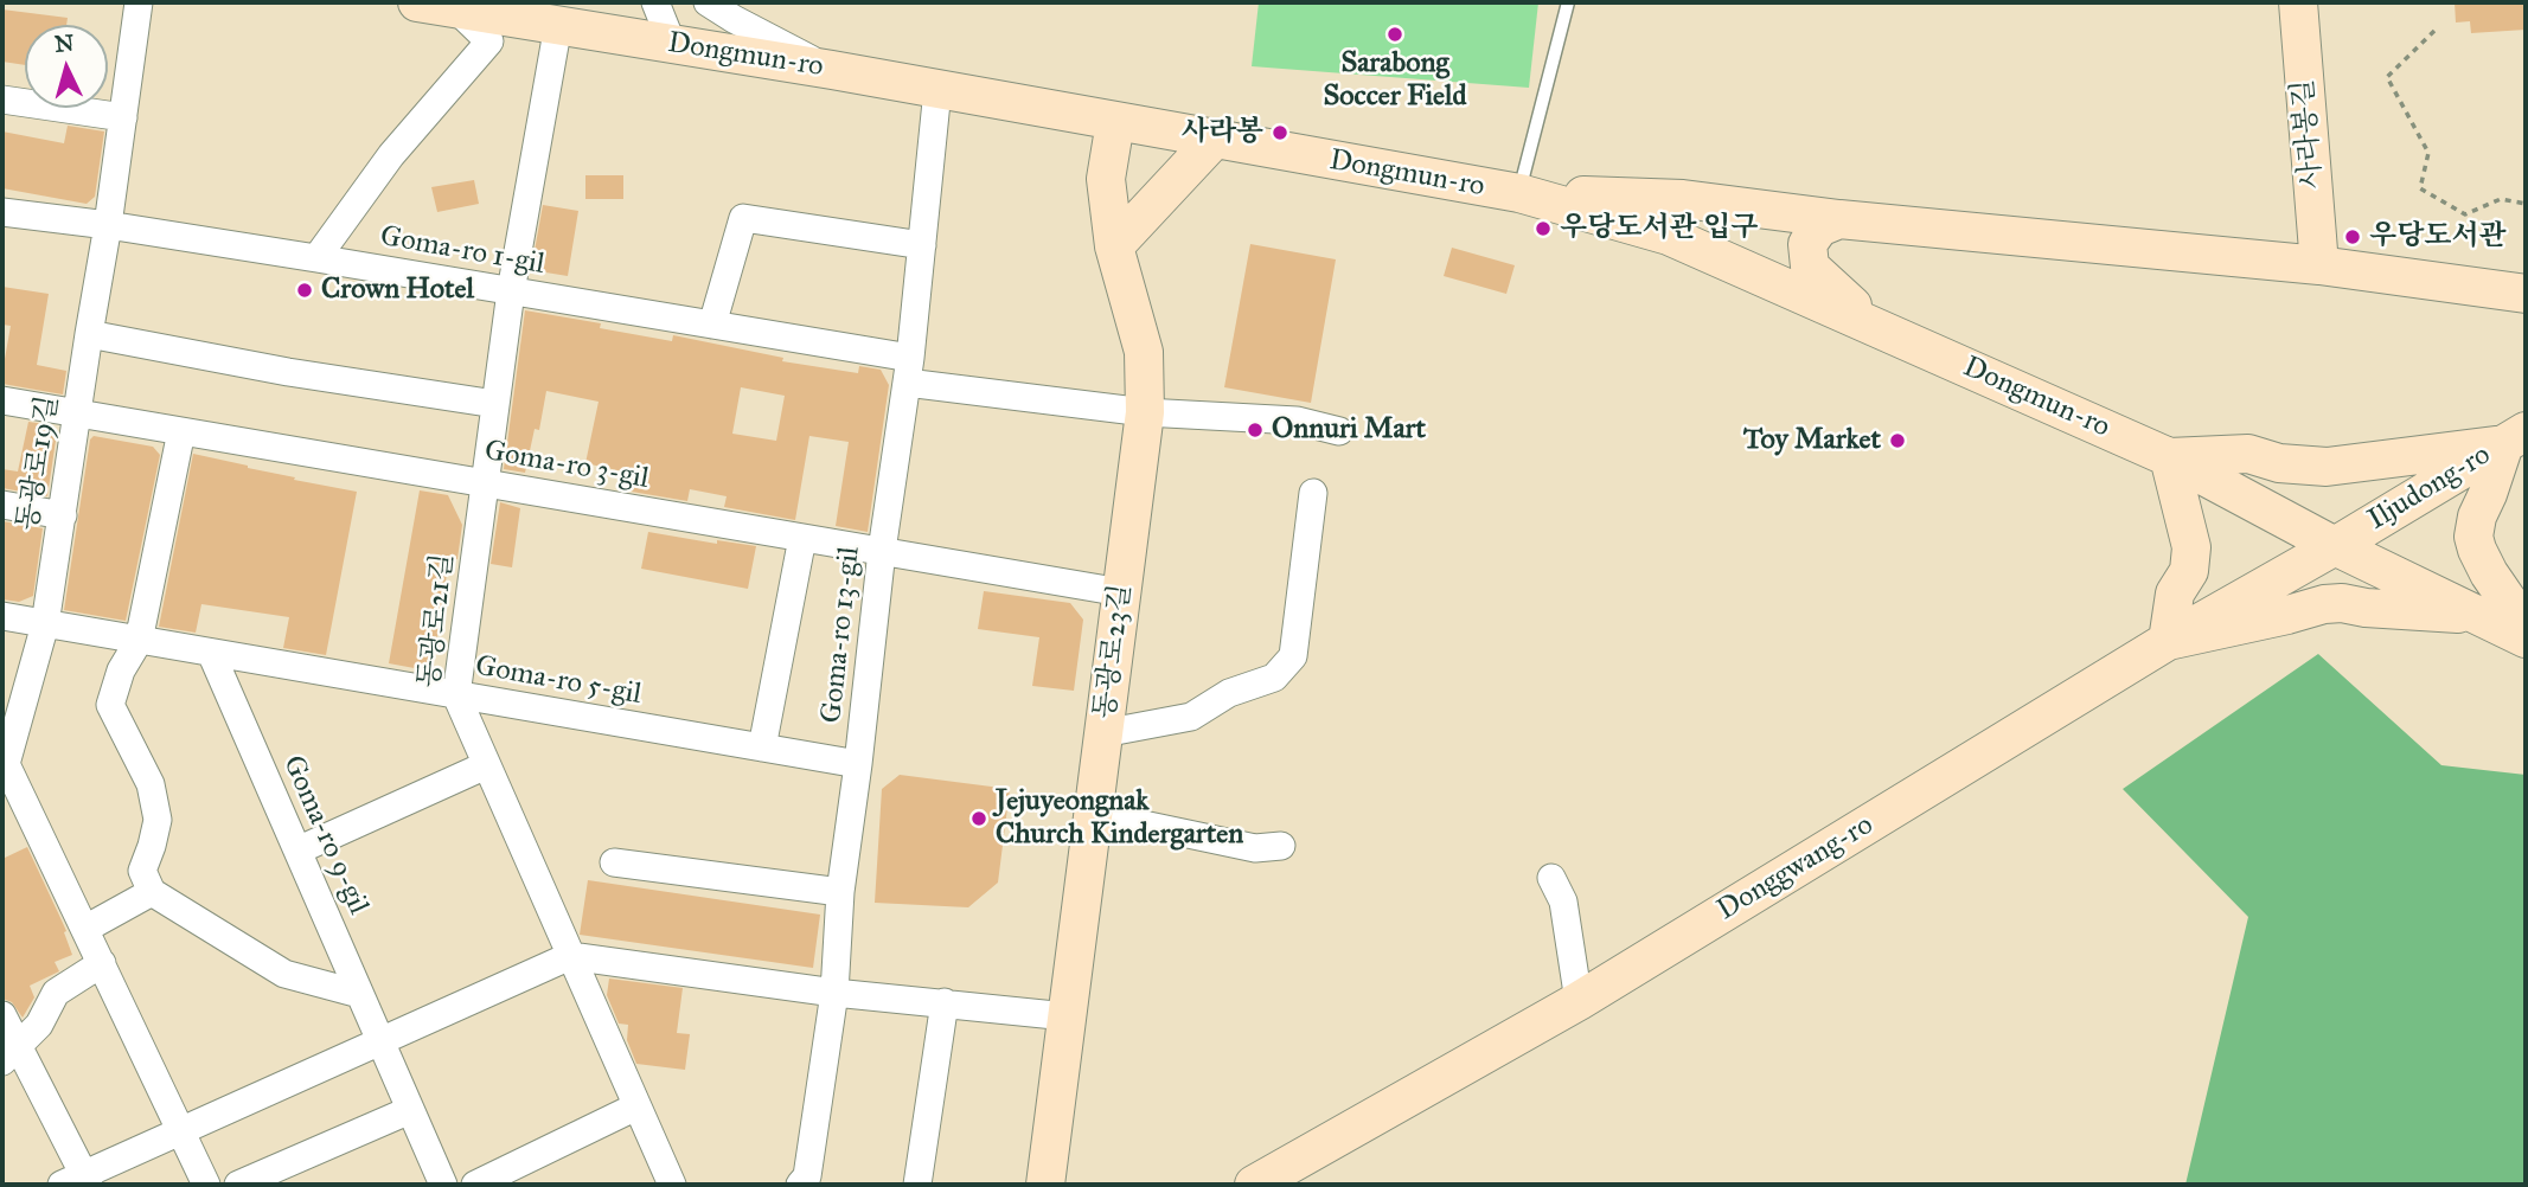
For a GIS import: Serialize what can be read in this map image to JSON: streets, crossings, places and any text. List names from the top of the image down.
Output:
{
  "streets": {
    "main road": [
      "Dongmun-ro",
      "사라봉길",
      "Iljudong-ro",
      "동광로23길",
      "Donggwang-ro"
    ],
    "street": [
      "Goma-ro 1-gil",
      "동광로19길",
      "Goma-ro 3-gil",
      "동광로21길",
      "Goma-ro 13-gil",
      "Goma-ro 5-gil",
      "Goma-ro 9-gil"
    ]
  },
  "crossings": [
    ["Dongmun-ro", "Iljudong-ro"],
    ["Dongmun-ro", "동광로21길"],
    ["Dongmun-ro", "Goma-ro 13-gil"],
    ["Dongmun-ro", "동광로23길"],
    ["Dongmun-ro", "Donggwang-ro"],
    ["Goma-ro 1-gil", "동광로19길"],
    ["Goma-ro 1-gil", "동광로21길"],
    ["Goma-ro 1-gil", "Goma-ro 13-gil"],
    ["Goma-ro 1-gil", "동광로23길"],
    ["동광로19길", "Goma-ro 3-gil"],
    ["동광로19길", "Goma-ro 5-gil"],
    ["Goma-ro 3-gil", "동광로21길"],
    ["Goma-ro 3-gil", "Goma-ro 13-gil"],
    ["Goma-ro 3-gil", "동광로23길"],
    ["Iljudong-ro", "Donggwang-ro"],
    ["동광로21길", "Goma-ro 5-gil"],
    ["Goma-ro 13-gil", "Goma-ro 5-gil"],
    ["Goma-ro 5-gil", "Goma-ro 9-gil"]
  ],
  "places": [
    "Sarabong Soccer Field",
    "사라봉",
    "우당도서관 입구",
    "우당도서관",
    "Crown Hotel",
    "Onnuri Mart",
    "Toy Market",
    "Jejuyeongnak Church Kindergarten"
  ],
  "north": "top"
}
